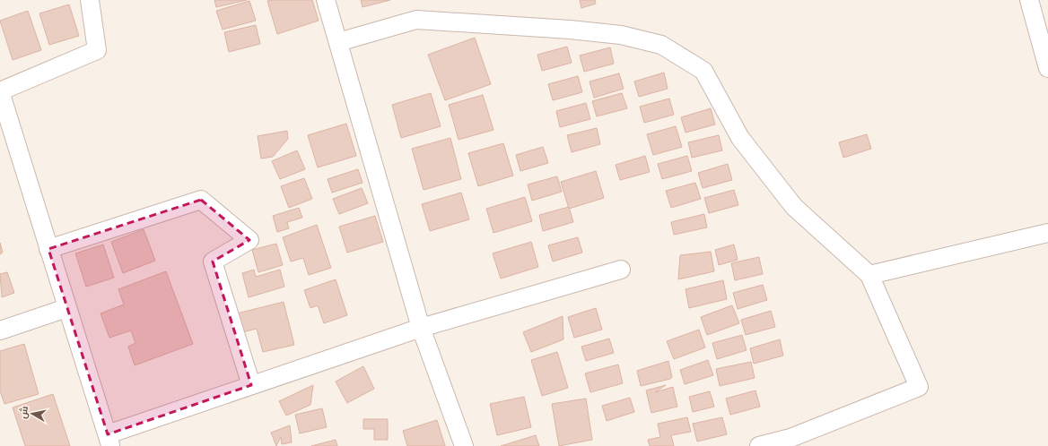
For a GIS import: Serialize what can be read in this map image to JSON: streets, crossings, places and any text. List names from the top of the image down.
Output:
{
  "north": "left"
}
